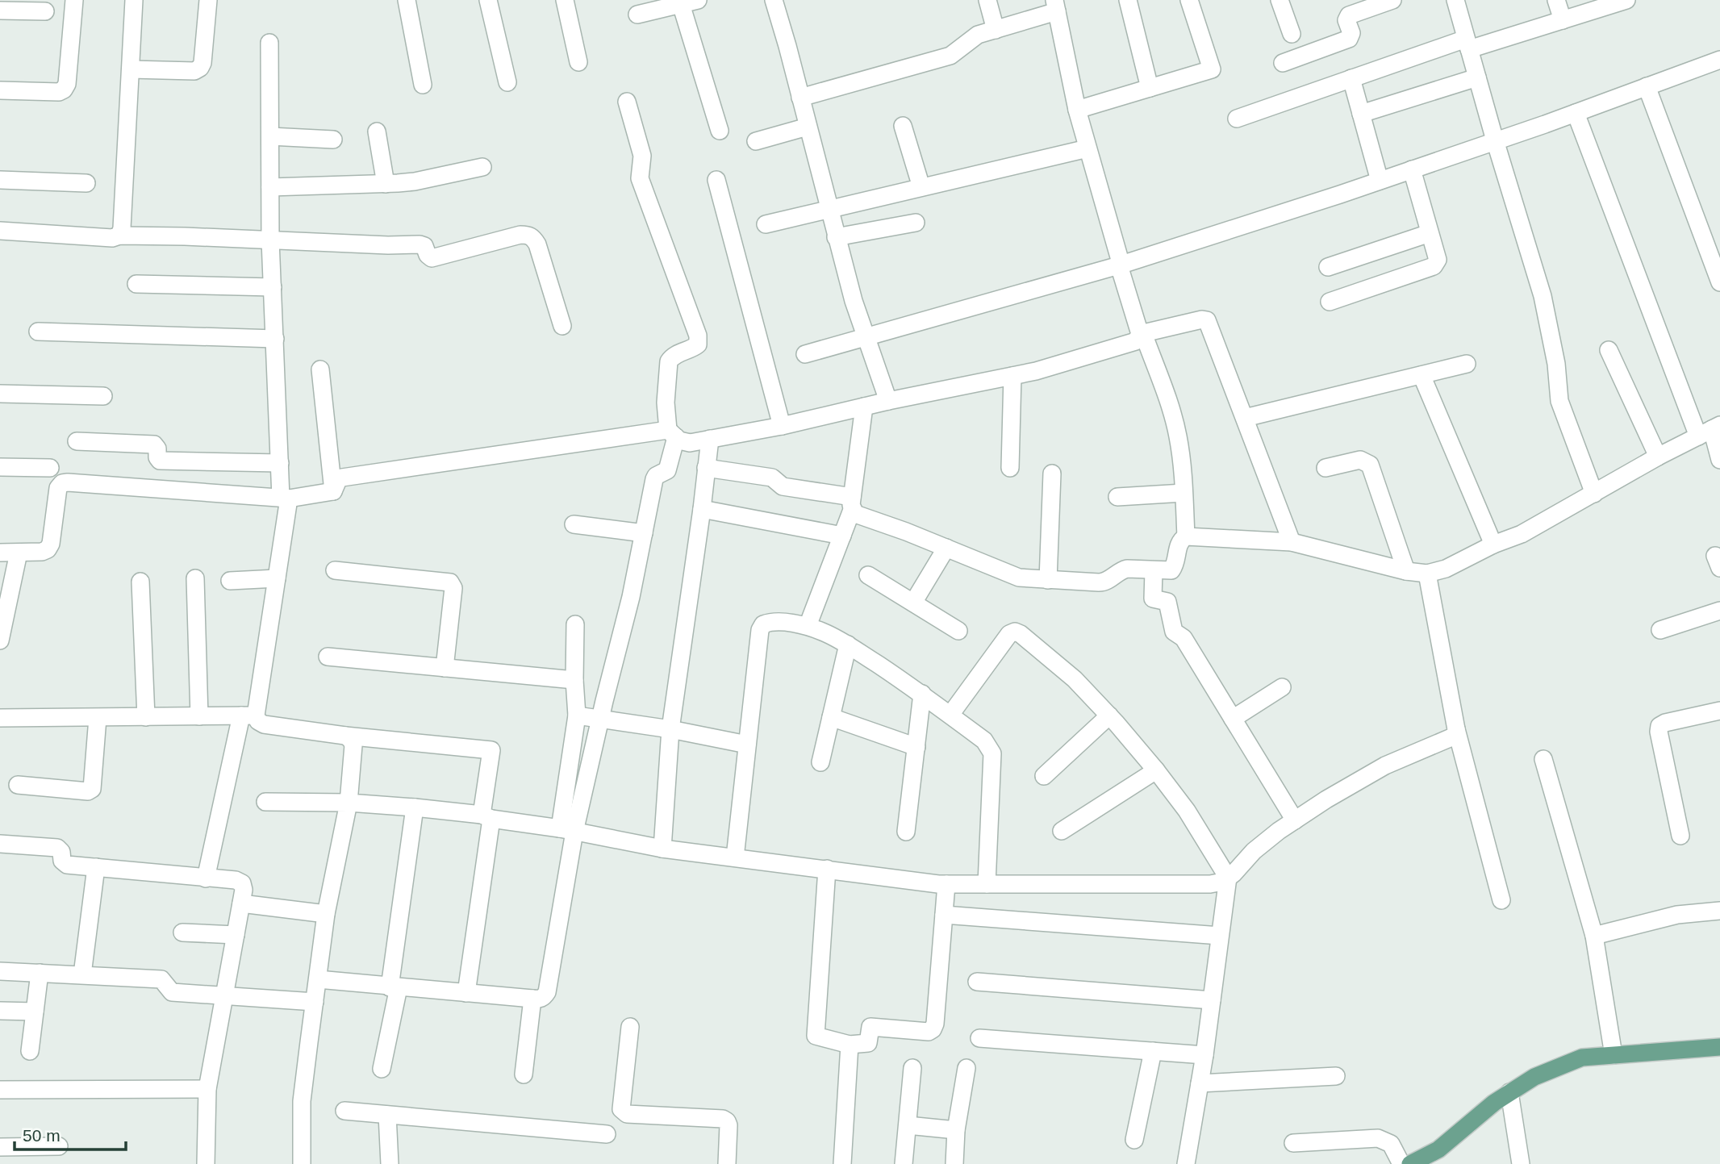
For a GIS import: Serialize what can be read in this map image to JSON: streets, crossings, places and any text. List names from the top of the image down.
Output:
{
  "scale_bar": "50 m"
}
